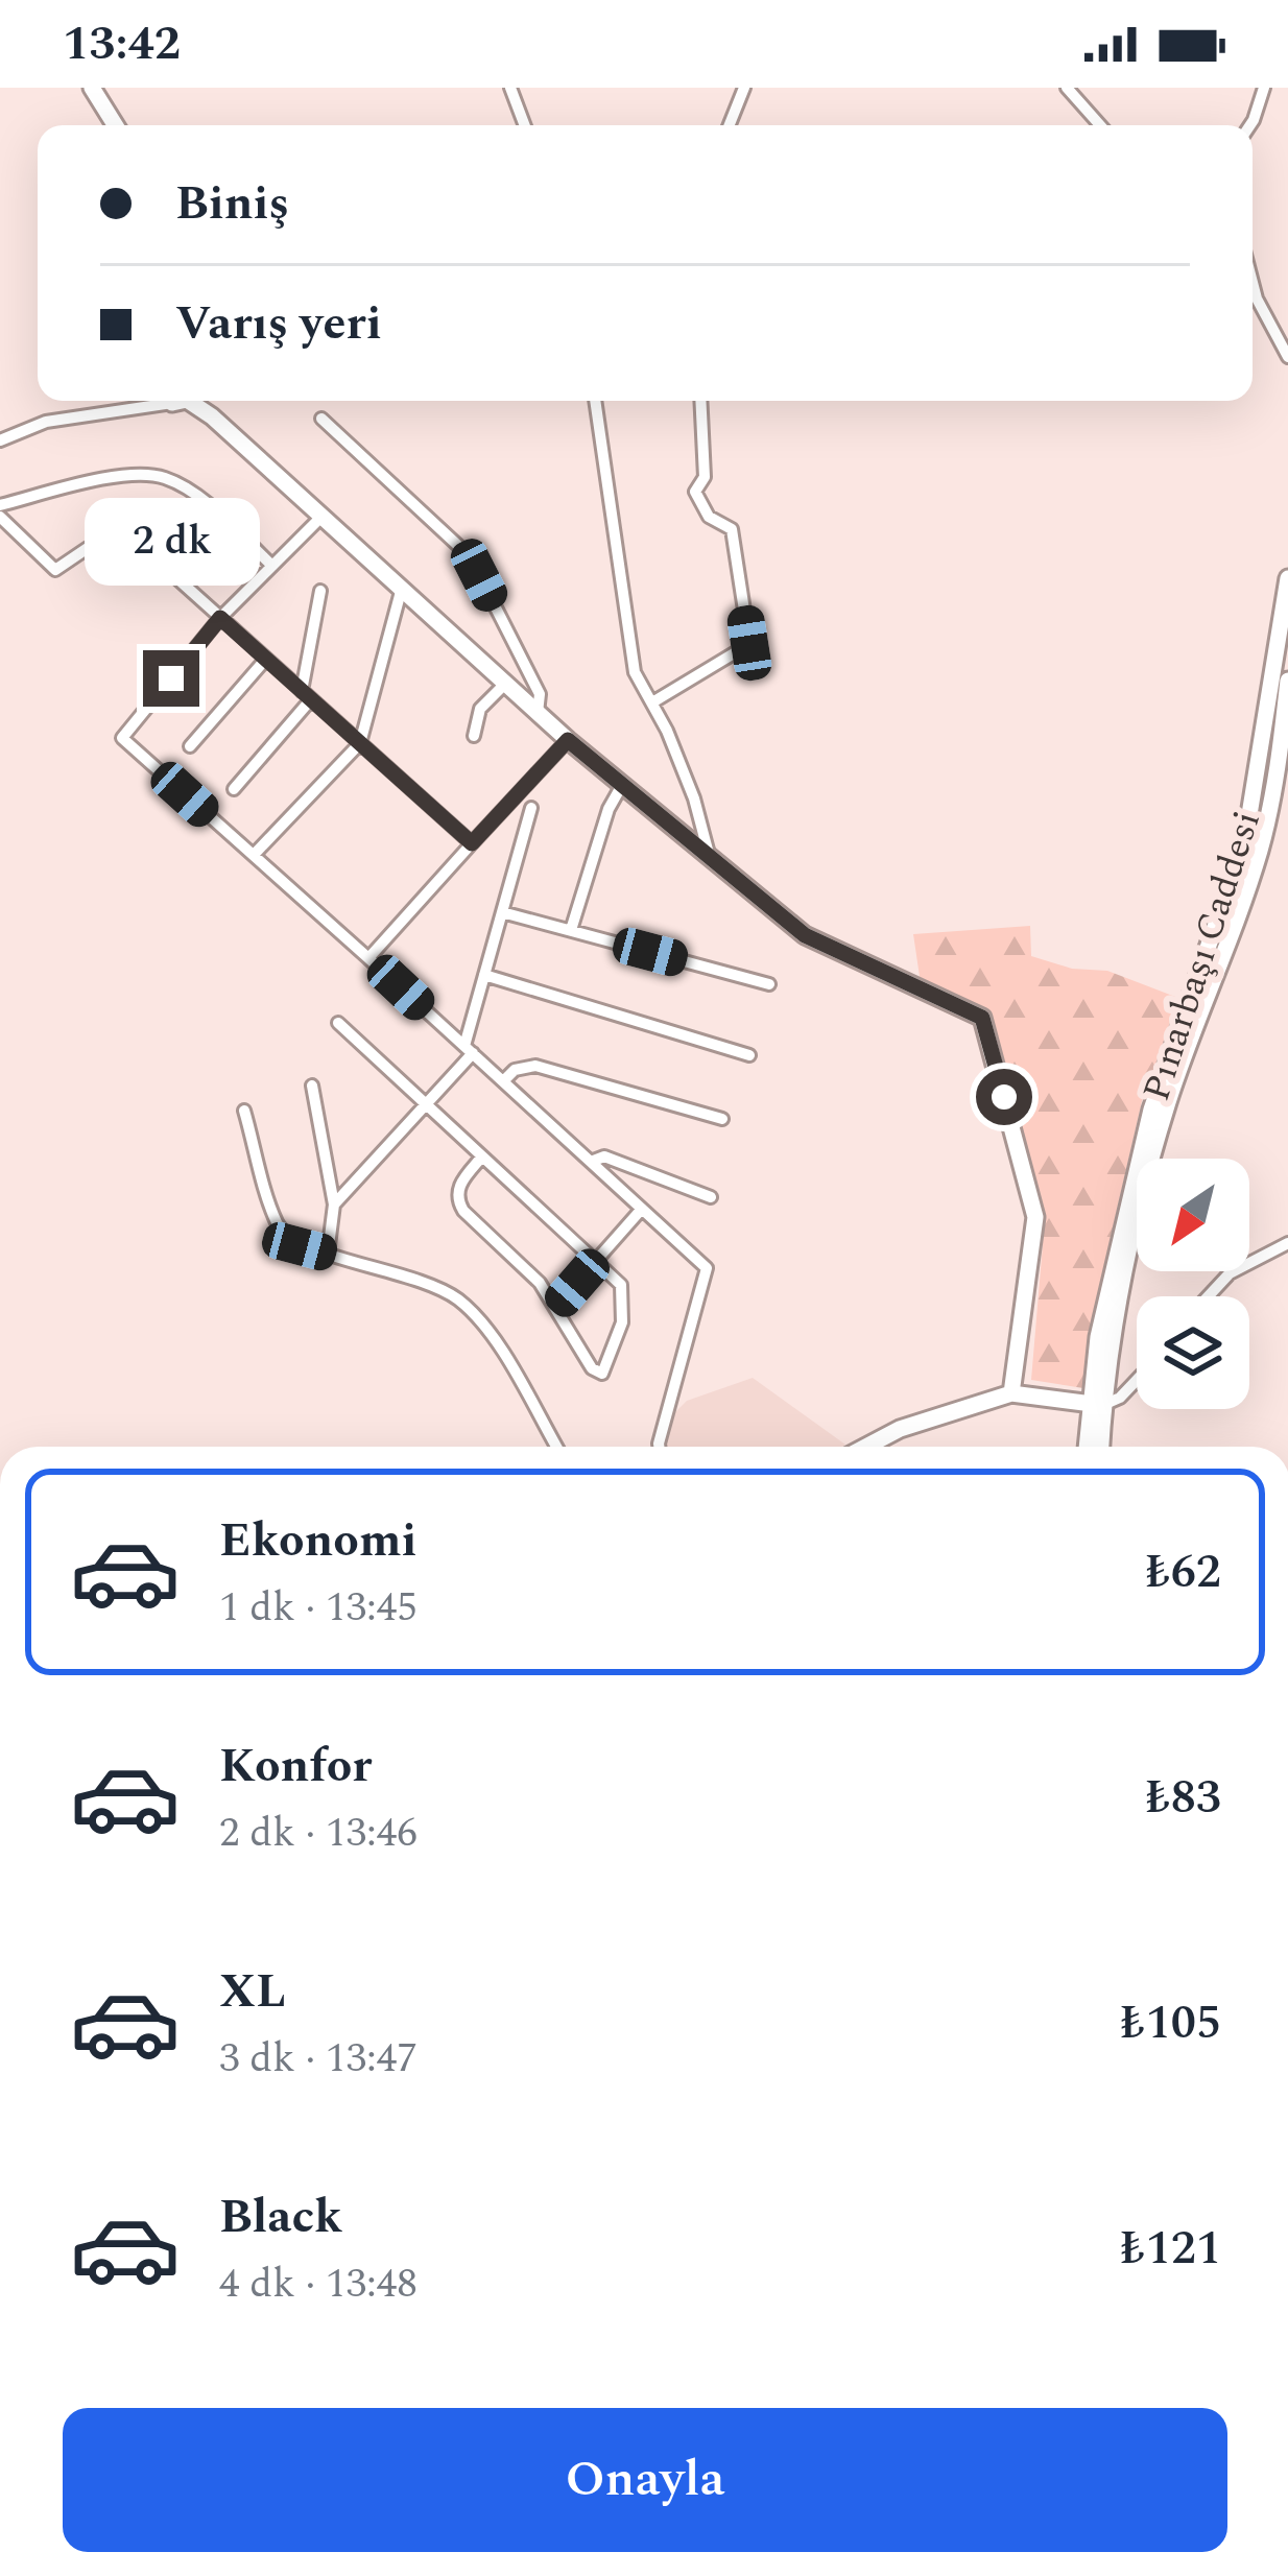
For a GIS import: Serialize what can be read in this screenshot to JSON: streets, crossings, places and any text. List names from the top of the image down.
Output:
{
  "streets": {
    "street": ["Pınarbaşı Caddesi"]
  },
  "north": "bottom left",
  "page": {
    "status": "13:42",
    "banner": ["Biniş", "Varış yeri"],
    "bubble": "2 dk",
    "list": [
      {
        "name": "Ekonomi",
        "note": "1 dk · 13:45",
        "value": "₺62"
      },
      {
        "name": "Konfor",
        "note": "2 dk · 13:46",
        "value": "₺83"
      },
      {
        "name": "XL",
        "note": "3 dk · 13:47",
        "value": "₺105"
      },
      {
        "name": "Black",
        "note": "4 dk · 13:48",
        "value": "₺121"
      }
    ],
    "buttons": "Onayla"
  }
}
